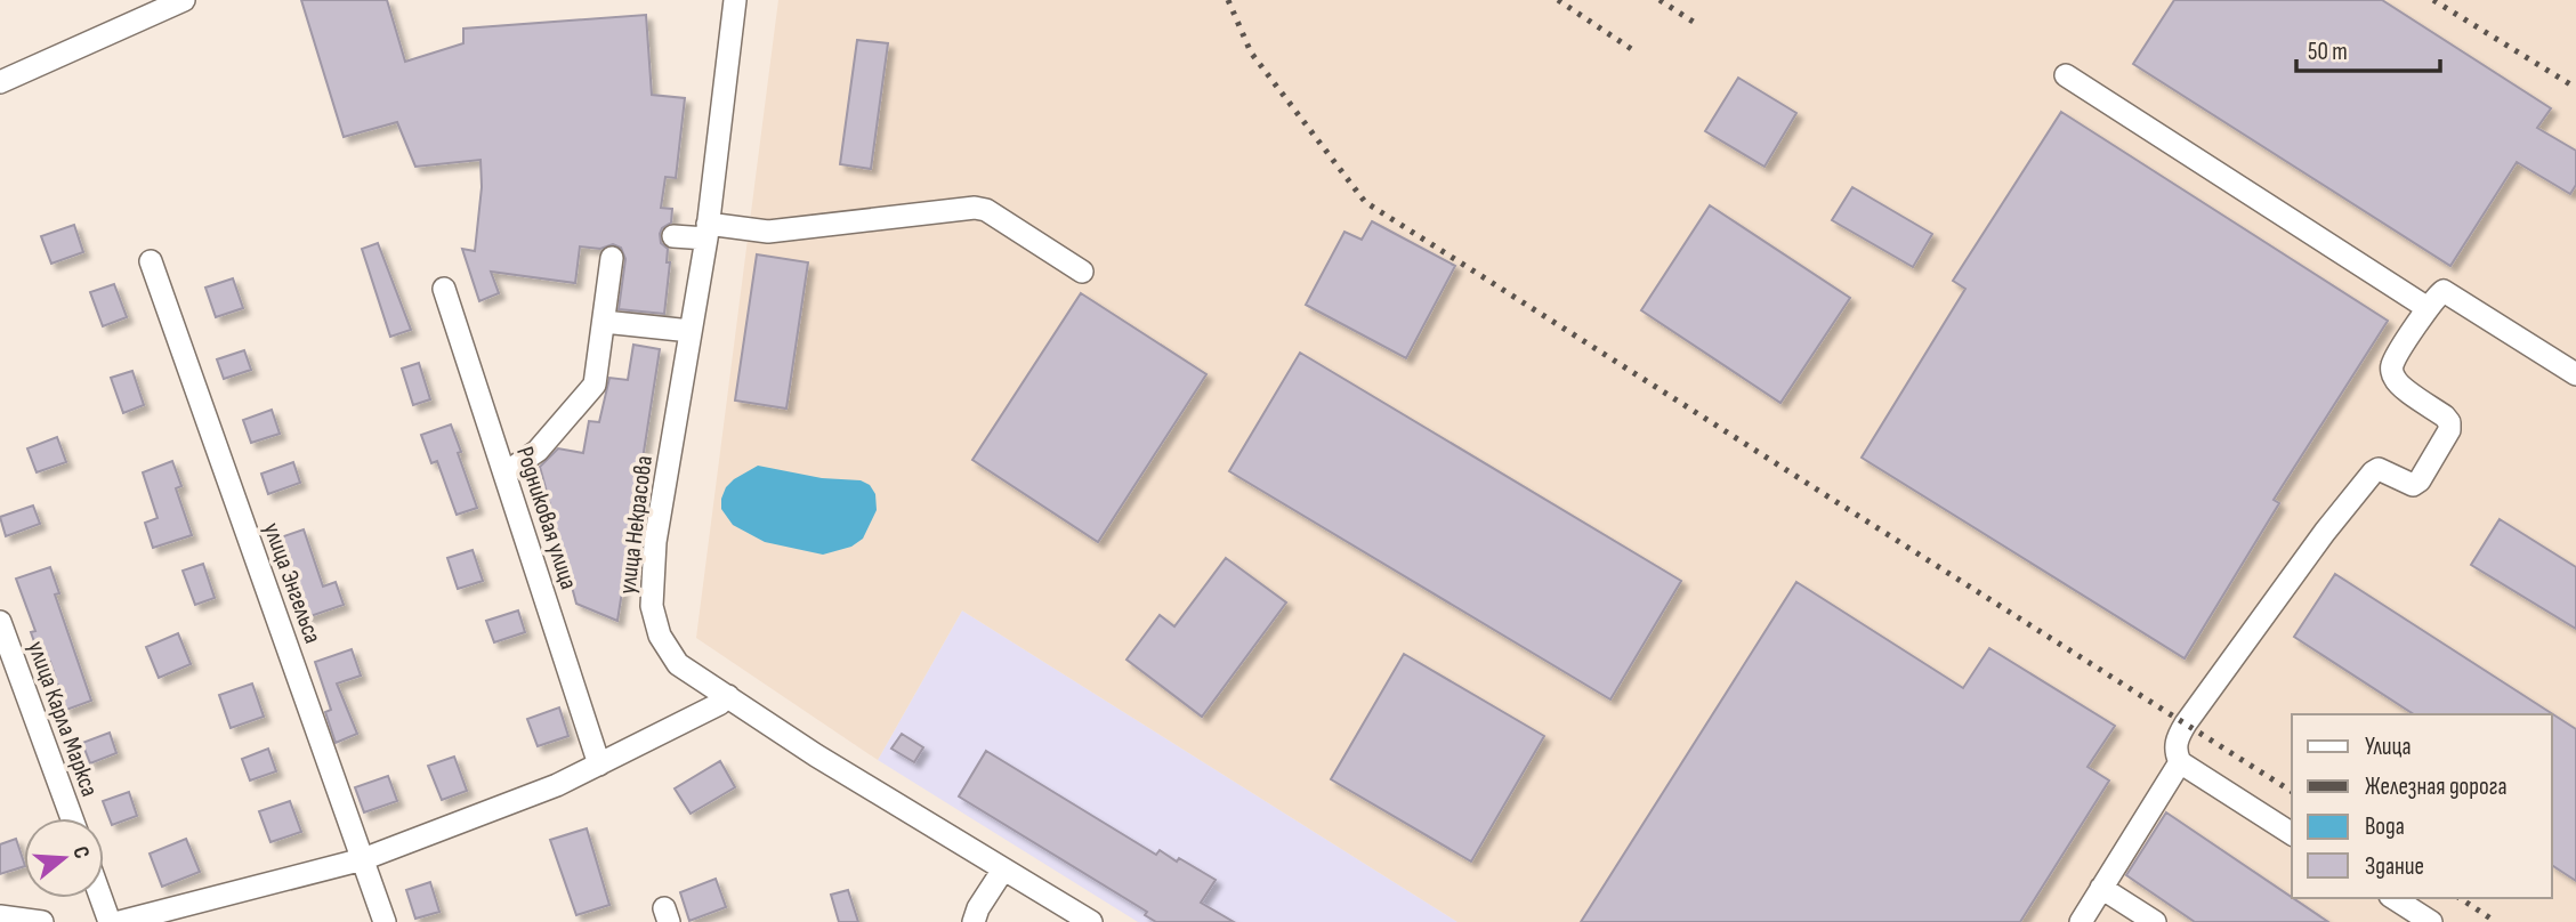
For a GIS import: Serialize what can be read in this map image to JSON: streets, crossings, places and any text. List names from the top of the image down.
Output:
{
  "streets": {
    "street": [
      "Родниковая улица",
      "улица Некрасова",
      "улица Энгельса",
      "улица Карла Маркса"
    ]
  },
  "legend": [
    "Улица",
    "Железная дорога",
    "Вода",
    "Здание"
  ],
  "scale_bar": "50 m",
  "north": "right"
}
